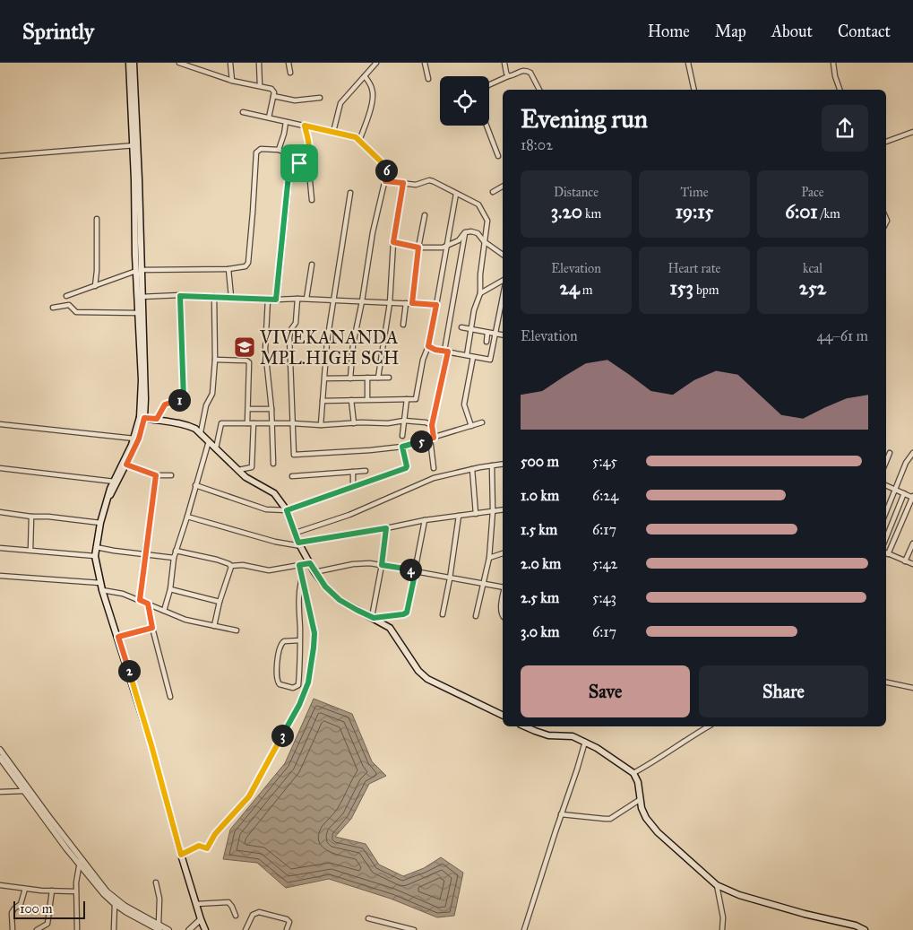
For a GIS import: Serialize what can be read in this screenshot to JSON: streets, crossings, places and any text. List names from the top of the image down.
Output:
{
  "places": {
    "school or university": ["VIVEKANANDA MPL.HIGH SCH"]
  },
  "scale_bar": "100 m",
  "page": {
    "header": "Sprintly",
    "nav": [
      "Home",
      "Map",
      "About",
      "Contact"
    ],
    "heading": ["Evening run", "18:02"],
    "pins": [
      "6",
      "1",
      "5",
      "4",
      "2",
      "3"
    ],
    "stats": [
      ["Distance", "3.20 km"],
      ["Time", "19:15"],
      ["Pace", "6:01 /km"],
      ["Elevation", "24 m"],
      ["Heart rate", "153 bpm"],
      ["kcal", "252"]
    ],
    "chart": ["Elevation", "44–61 m"],
    "list": [
      {
        "name": "500 m",
        "note": "5:45"
      },
      {
        "name": "1.0 km",
        "note": "6:24"
      },
      {
        "name": "1.5 km",
        "note": "6:17"
      },
      {
        "name": "2.0 km",
        "note": "5:42"
      },
      {
        "name": "2.5 km",
        "note": "5:43"
      },
      {
        "name": "3.0 km",
        "note": "6:17"
      }
    ],
    "buttons": ["Save", "Share"],
    "scale": "100 m"
  }
}
